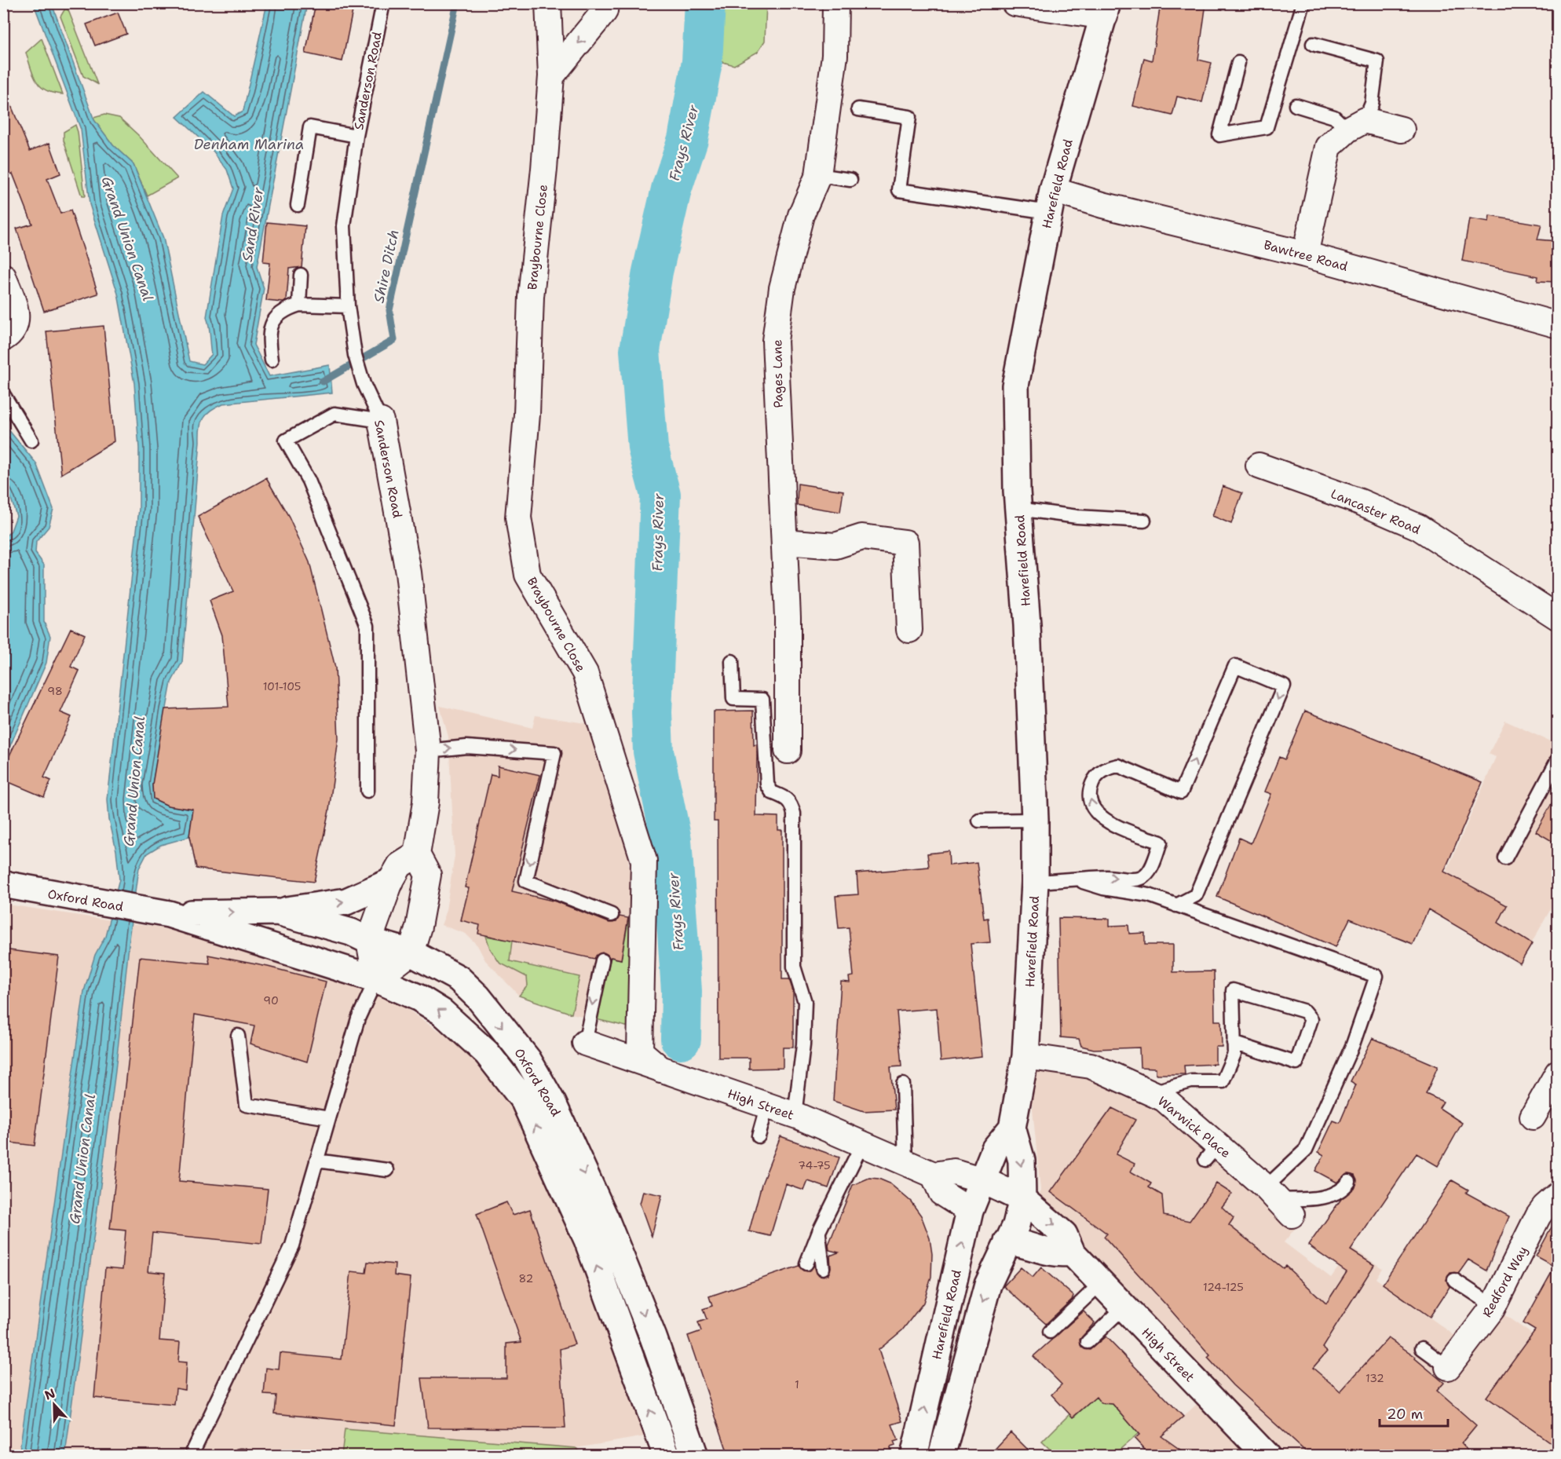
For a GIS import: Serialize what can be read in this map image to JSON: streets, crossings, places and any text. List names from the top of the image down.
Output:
{
  "streets": {
    "main road": ["Harefield Road", "Oxford Road", "High Street"],
    "street": [
      "Sanderson Road",
      "Braybourne Close",
      "Bawtree Road",
      "Pages Lane",
      "Lancaster Road",
      "Warwick Place",
      "Redford Way"
    ]
  },
  "crossings": [
    ["Harefield Road", "Bawtree Road"],
    ["Harefield Road", "High Street"],
    ["Harefield Road", "Warwick Place"],
    ["Braybourne Close", "High Street"]
  ],
  "water": [
    "Frays River",
    "Denham Marina",
    "Sand River",
    "Grand Union Canal",
    "Shire Ditch"
  ],
  "house_numbers": [
    "101-105",
    "98",
    "90",
    "74-75",
    "82",
    "124-125",
    "132",
    "1"
  ],
  "scale_bar": "20 m",
  "north": "top"
}
